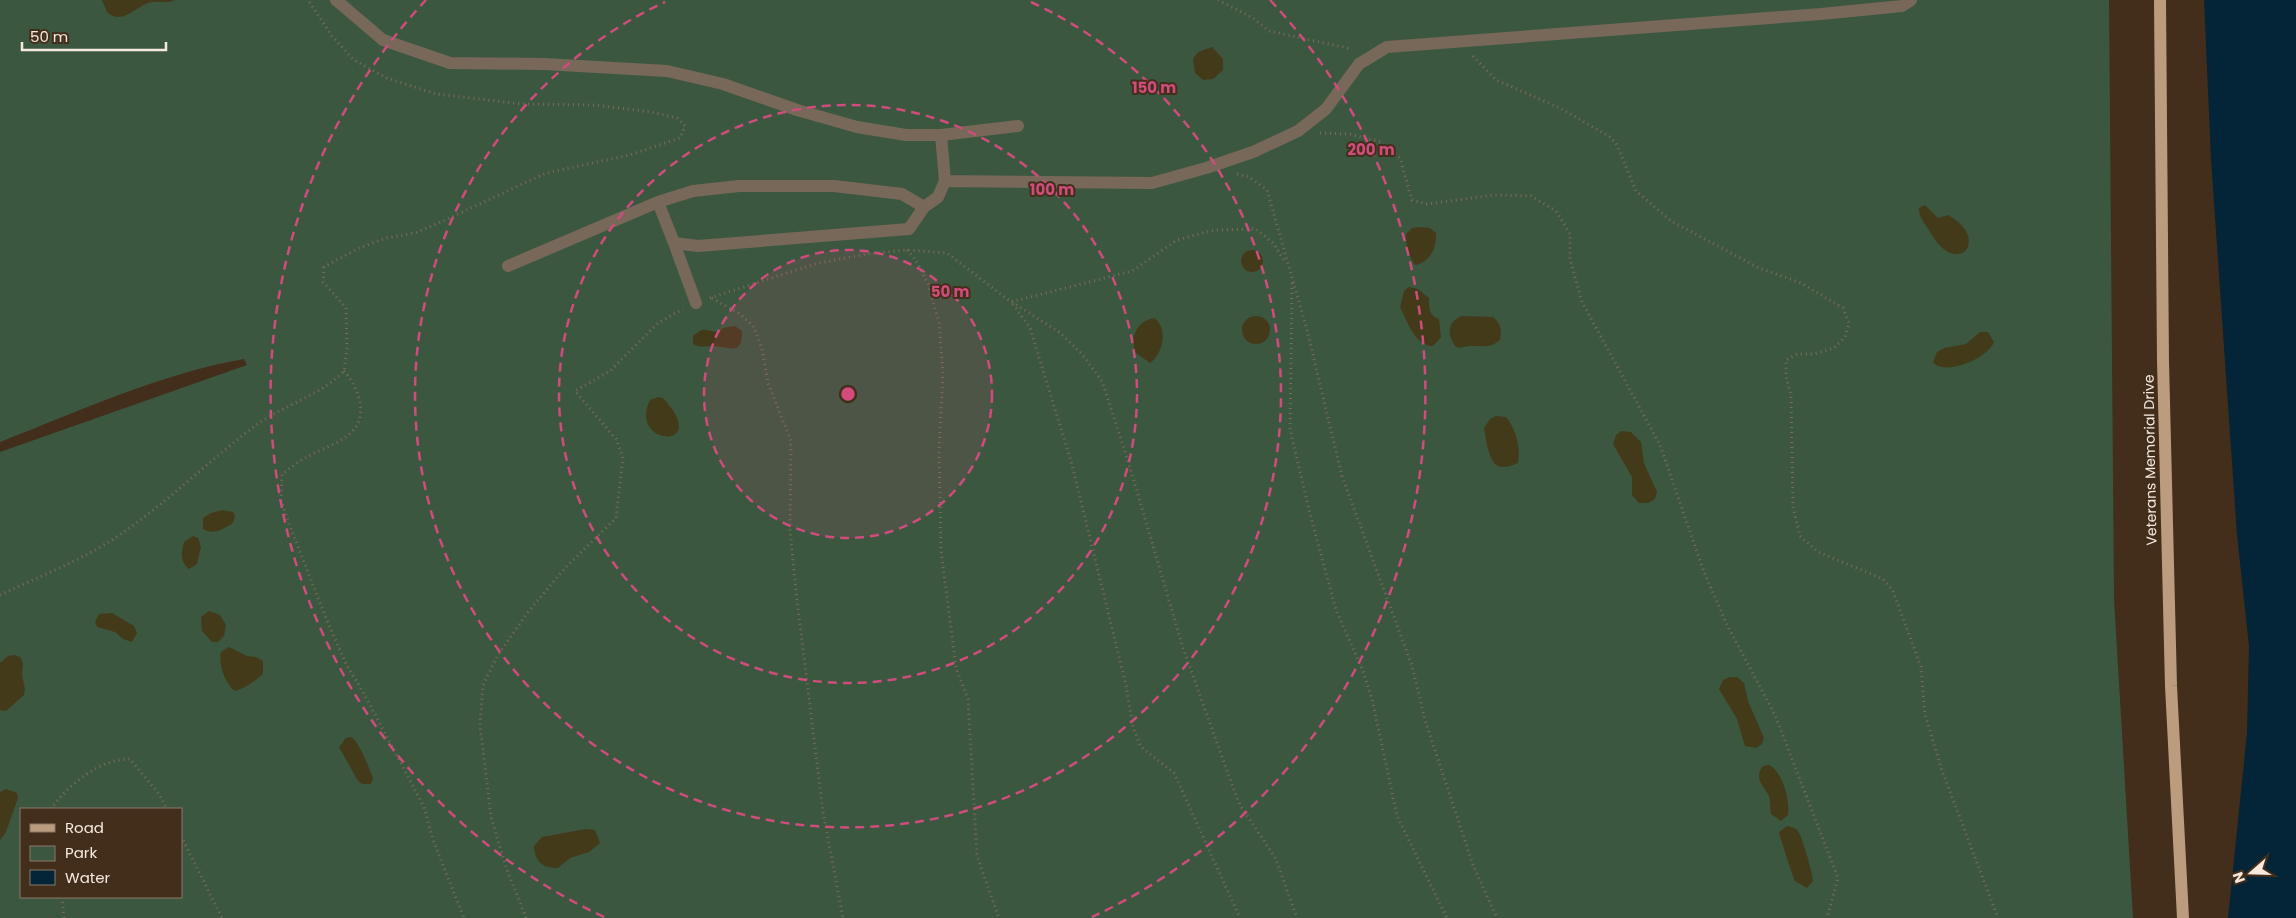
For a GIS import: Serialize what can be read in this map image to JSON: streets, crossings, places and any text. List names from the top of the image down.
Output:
{
  "streets": {
    "main road": ["Veterans Memorial Drive"]
  },
  "legend": ["Road", "Park", "Water"],
  "scale_bar": "50 m",
  "north": "left",
  "rings": [
    "150 m",
    "200 m",
    "100 m",
    "50 m"
  ]
}
